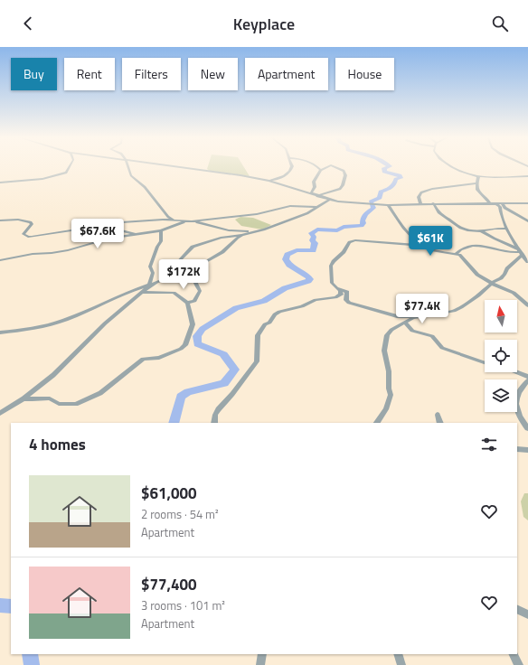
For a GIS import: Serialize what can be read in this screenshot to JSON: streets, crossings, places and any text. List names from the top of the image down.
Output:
{
  "north": "top",
  "page": {
    "header": "Keyplace",
    "chip": [
      "Buy",
      "Rent",
      "Filters",
      "New",
      "Apartment",
      "House"
    ],
    "price": [
      "$67.6K",
      "$61K",
      "$172K",
      "$77.4K"
    ],
    "heading": "4 homes",
    "list": [
      {
        "name": "$61,000",
        "note": "2 rooms · 54 m² · Apartment"
      },
      {
        "name": "$77,400",
        "note": "3 rooms · 101 m² · Apartment"
      }
    ]
  }
}
